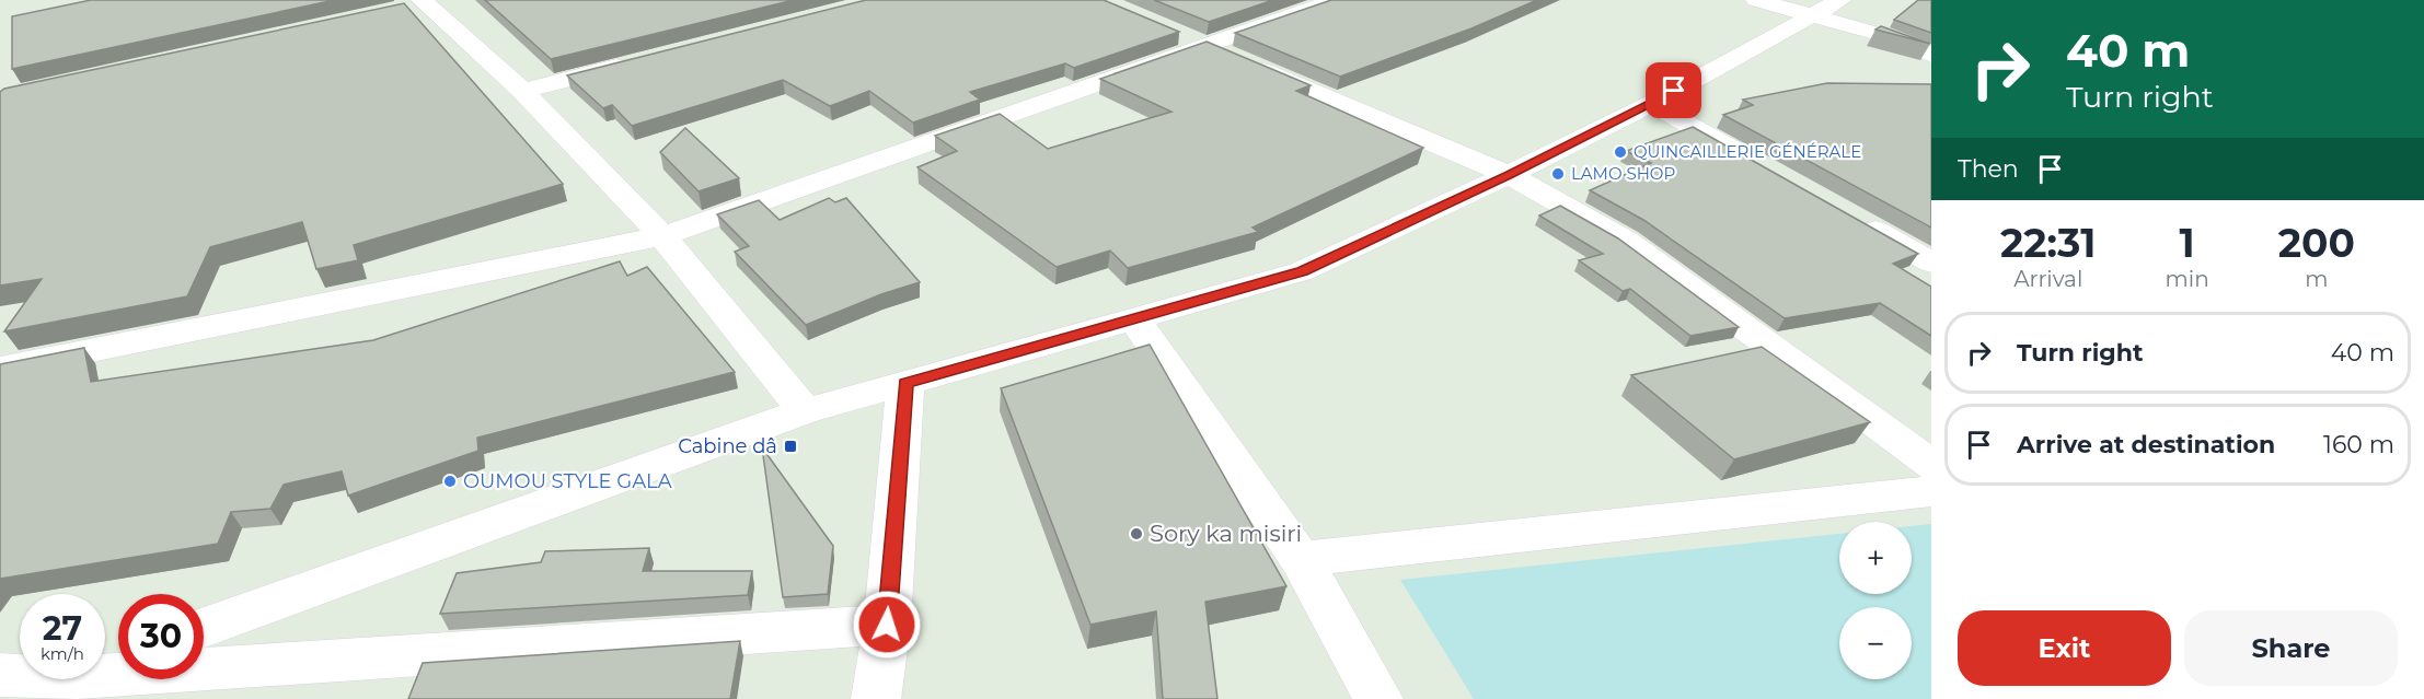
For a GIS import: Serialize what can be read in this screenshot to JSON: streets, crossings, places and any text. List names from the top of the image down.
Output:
{
  "places": {
    "other": [
      "QUINCAILLERIE GÉNÉRALE",
      "LAMO SHOP",
      "OUMOU STYLE GALA",
      "Sory ka misiri"
    ],
    "transit": ["Cabine dâ"]
  },
  "page": {
    "turn": ["40 m", "Turn right"],
    "then": "Then",
    "eta": [
      "22:31",
      "Arrival",
      "1",
      "min",
      "200",
      "m"
    ],
    "list": [
      {
        "name": "Turn right",
        "value": "40 m"
      },
      {
        "name": "Arrive at destination",
        "value": "160 m"
      }
    ],
    "map_buttons": ["+", "−"],
    "speed": "27 km/h",
    "limit": "30",
    "buttons": ["Exit", "Share"]
  }
}
